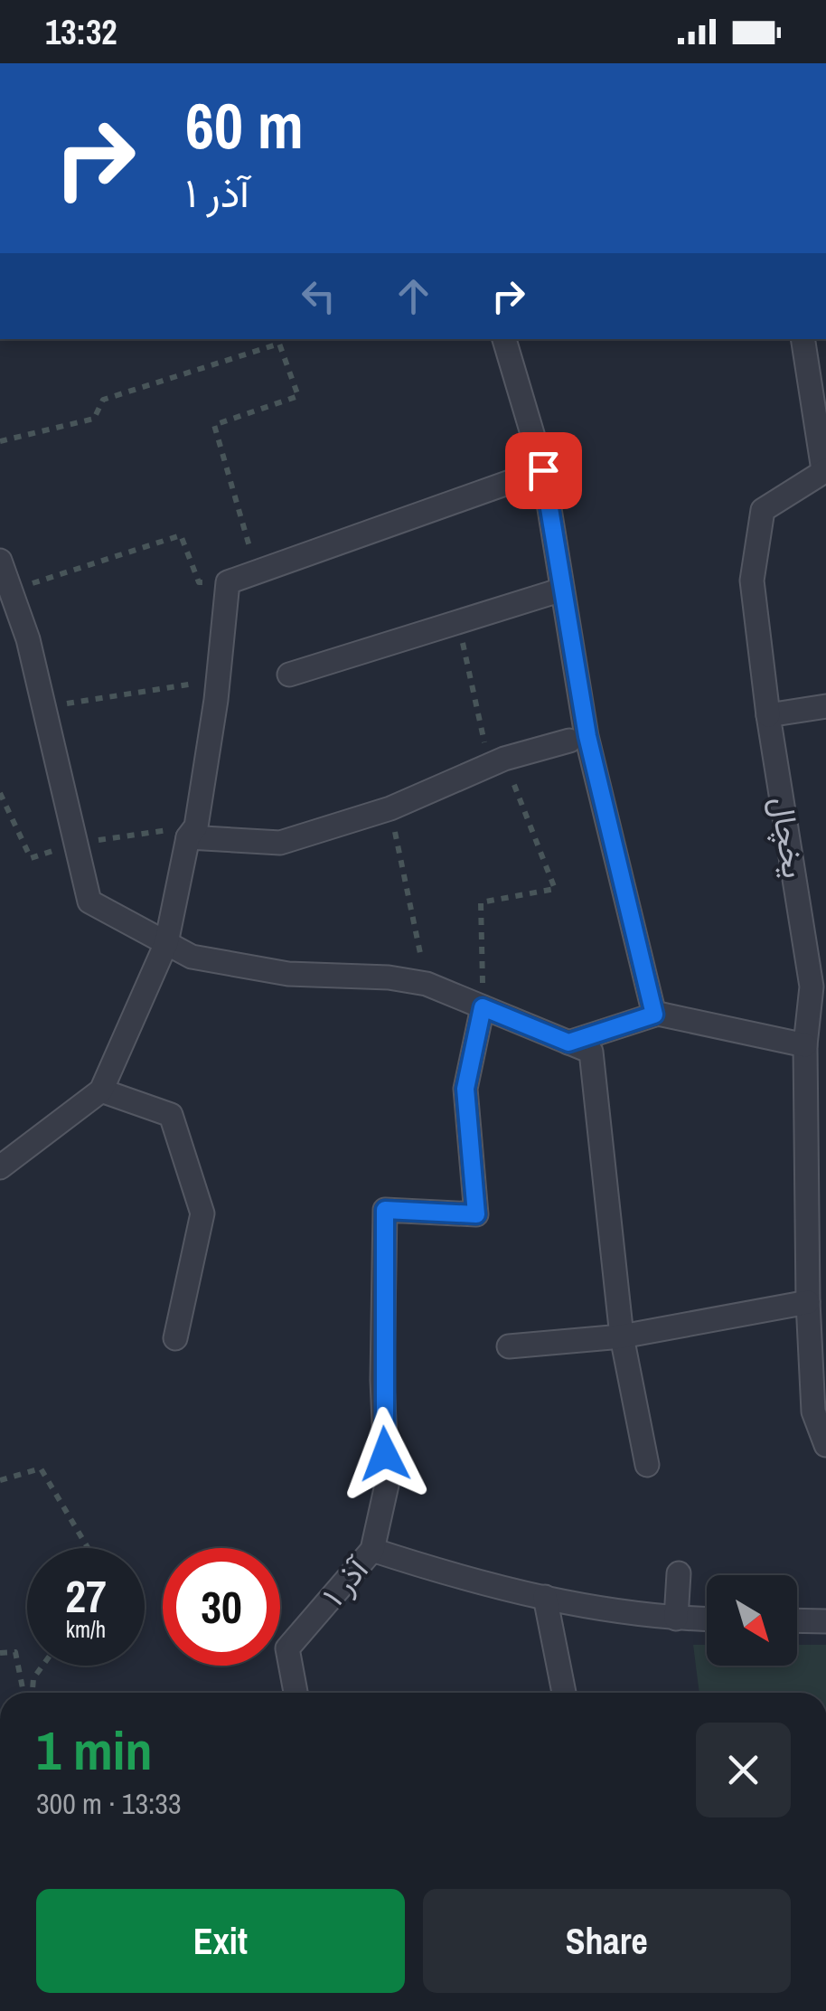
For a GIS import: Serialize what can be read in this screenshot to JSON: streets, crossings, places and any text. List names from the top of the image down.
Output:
{
  "streets": {
    "street": ["یخچال", "آذر ۱"]
  },
  "north": "bottom right",
  "page": {
    "status": "13:32",
    "turn": ["60 m", "آذر ۱"],
    "speed": "27 km/h",
    "limit": "30",
    "heading": ["1 min", "300 m · 13:33"],
    "buttons": ["Exit", "Share"]
  }
}
